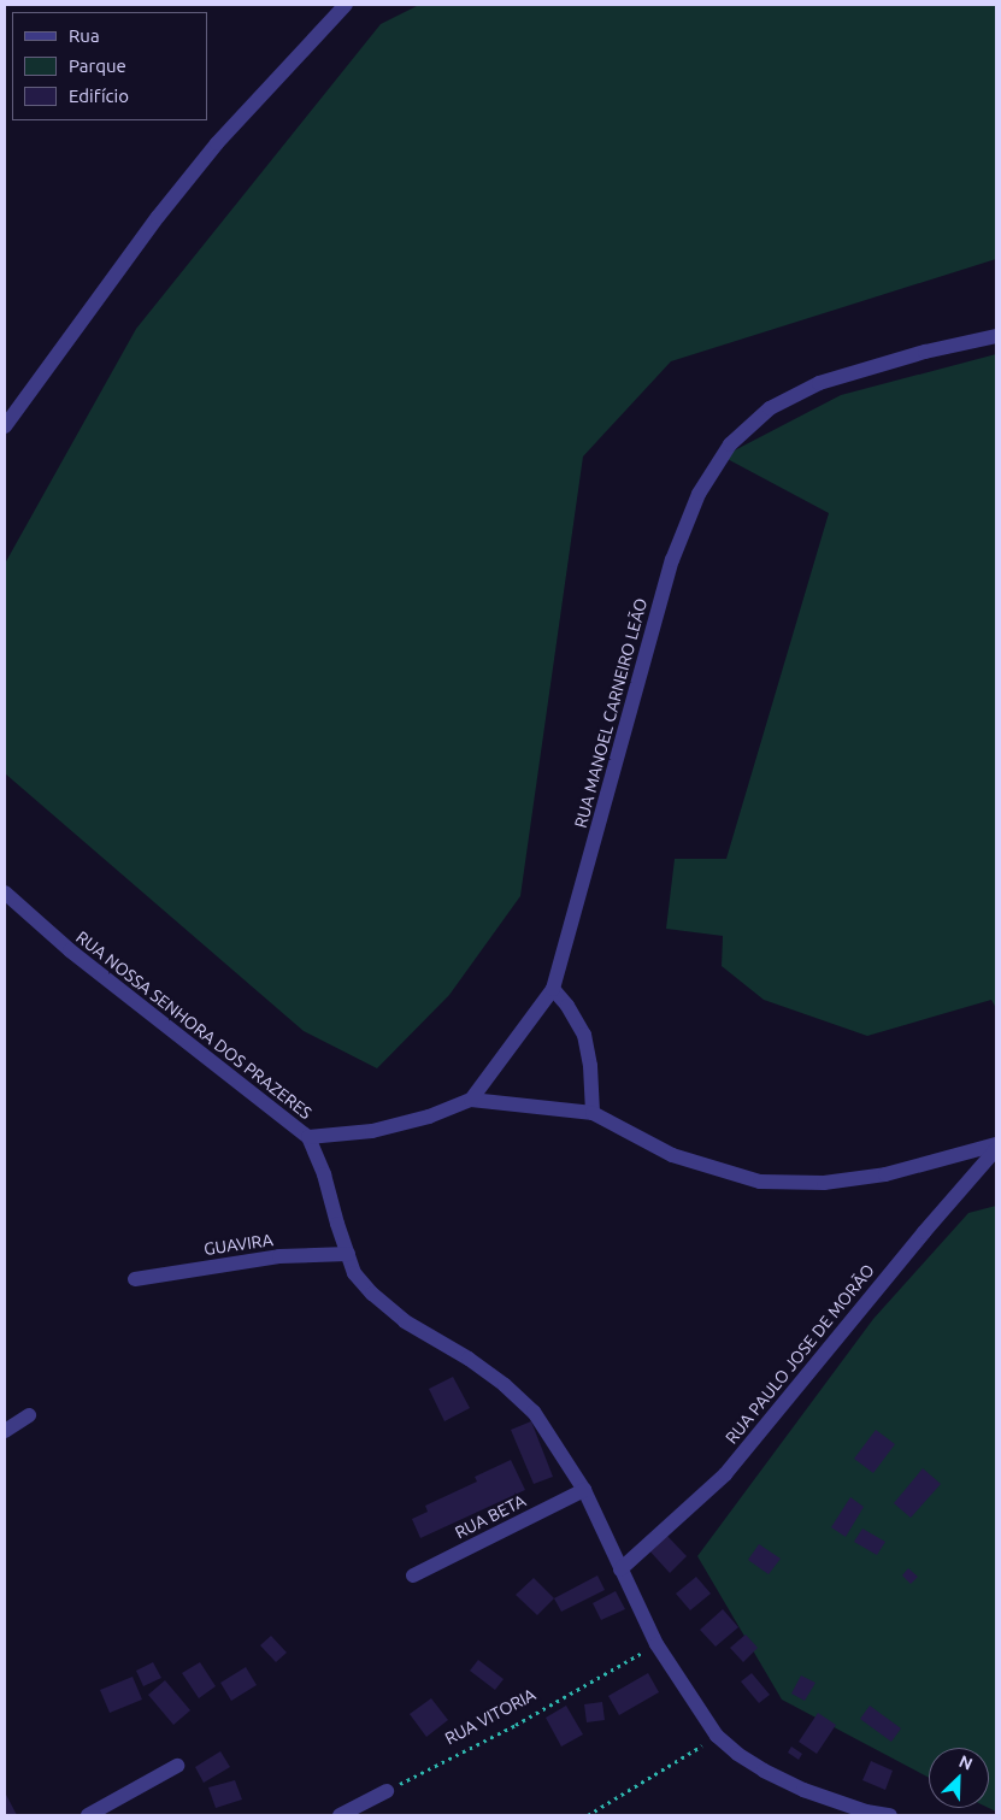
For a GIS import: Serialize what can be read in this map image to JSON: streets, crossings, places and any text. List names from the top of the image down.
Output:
{
  "streets": {
    "street": [
      "RUA MANOEL CARNEIRO LEÃO",
      "RUA NOSSA SENHORA DOS PRAZERES",
      "GUAVIRA",
      "RUA PAULO JOSE DE MORÃO",
      "RUA BETA"
    ],
    "path": ["RUA VITORIA"]
  },
  "crossings": [
    ["RUA NOSSA SENHORA DOS PRAZERES", "GUAVIRA"],
    ["RUA NOSSA SENHORA DOS PRAZERES", "RUA PAULO JOSE DE MORÃO"],
    ["RUA NOSSA SENHORA DOS PRAZERES", "RUA BETA"],
    ["RUA NOSSA SENHORA DOS PRAZERES", "RUA VITORIA"]
  ],
  "legend": ["Rua", "Parque", "Edifício"],
  "north": "top right"
}
